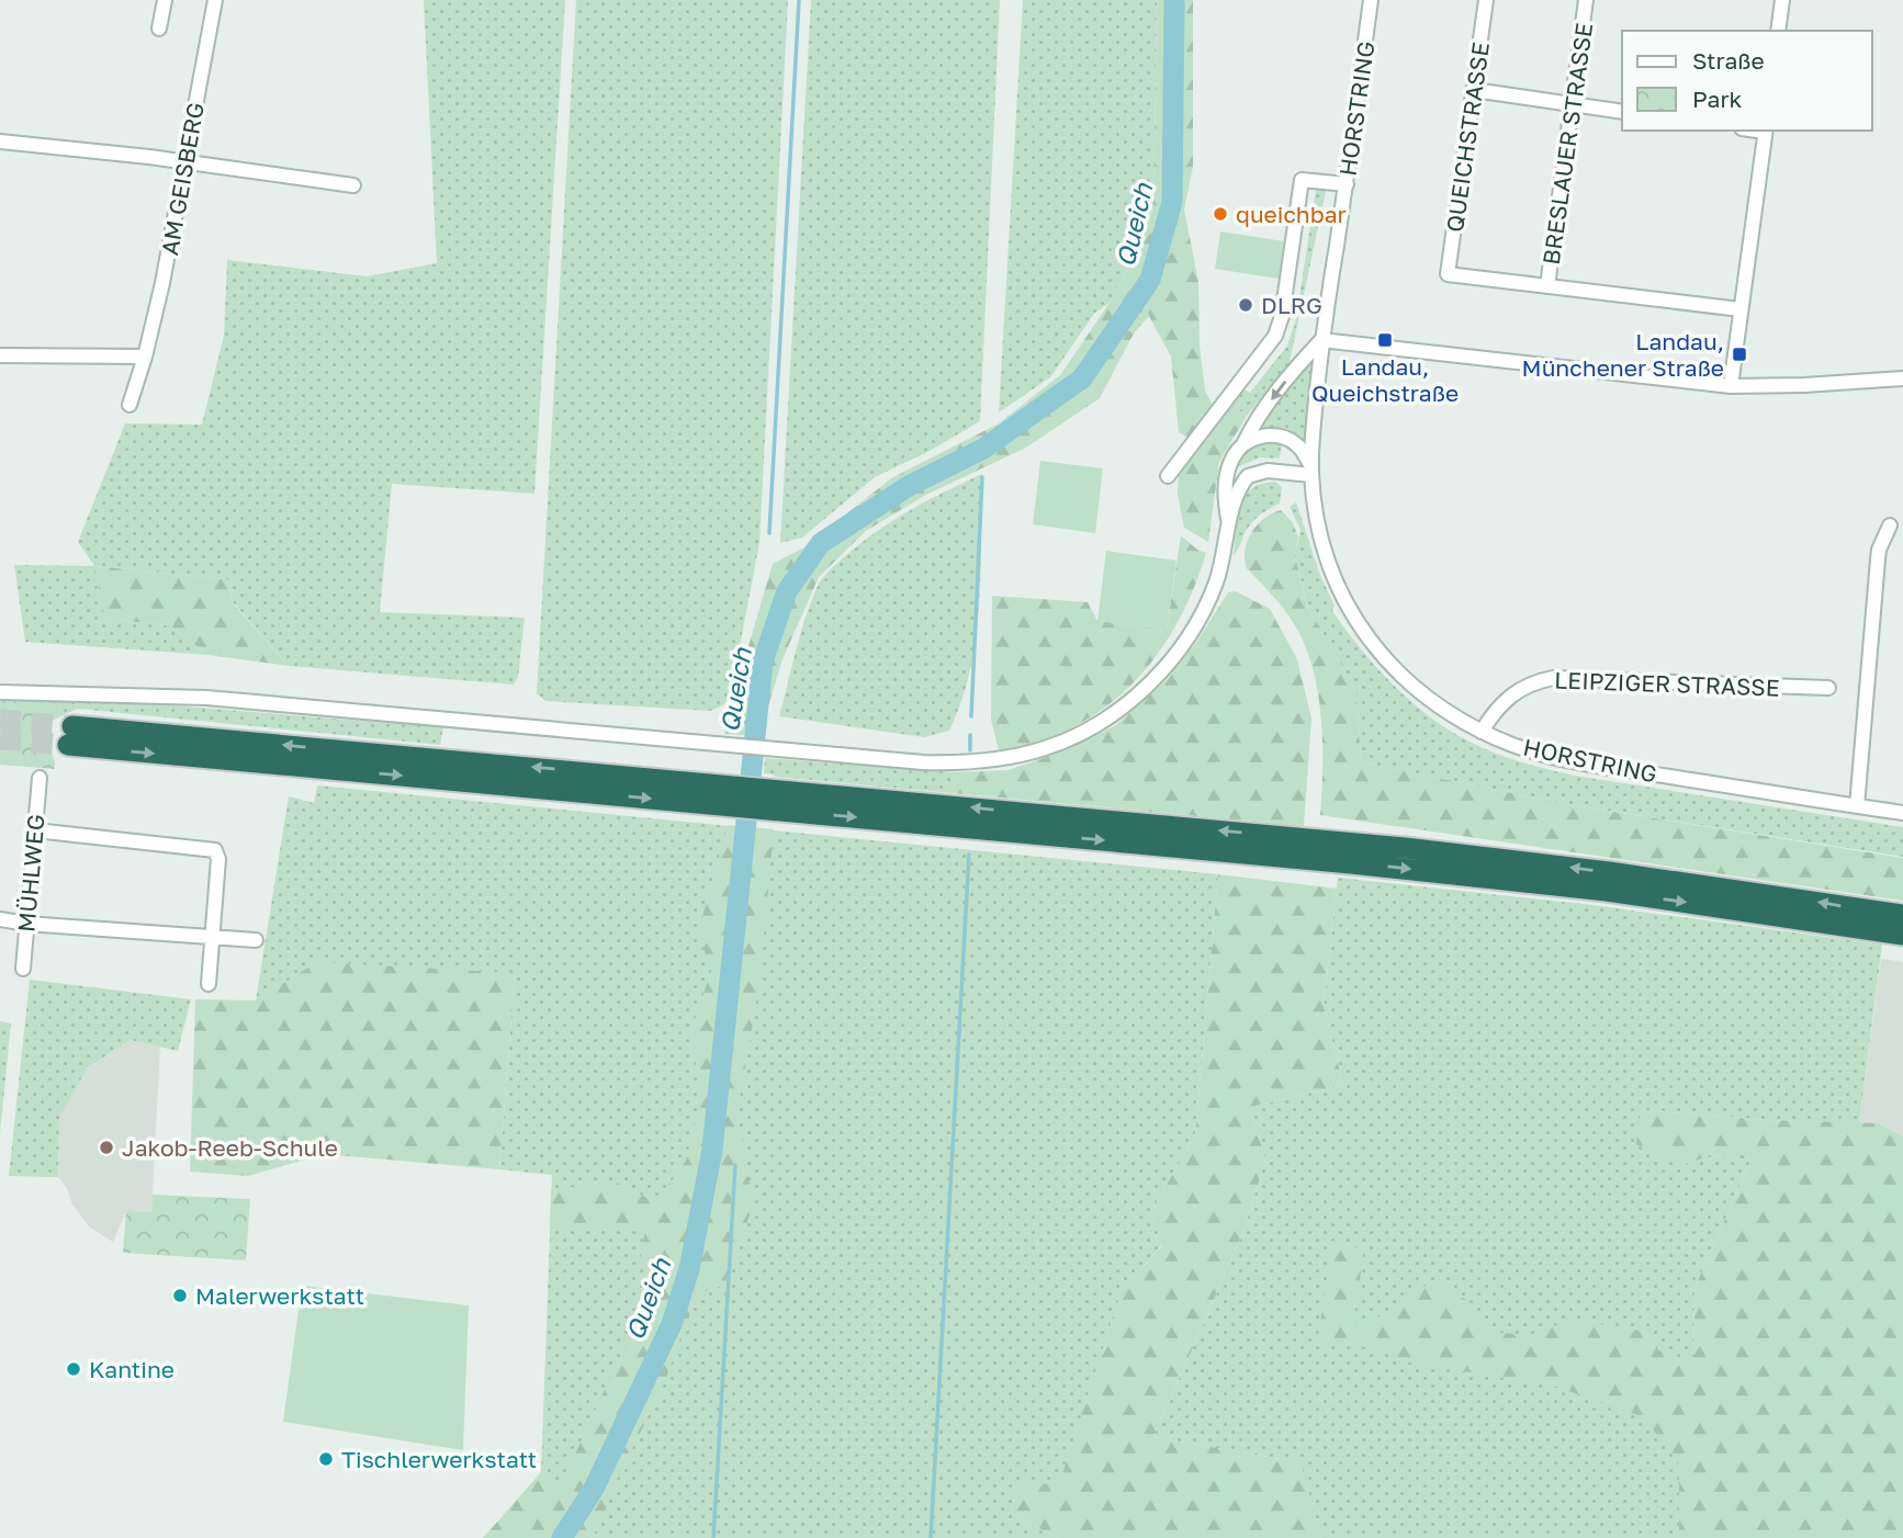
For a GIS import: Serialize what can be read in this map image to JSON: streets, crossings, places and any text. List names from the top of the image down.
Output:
{
  "streets": {
    "street": [
      "HORSTRING",
      "QUEICHSTRASSE",
      "BRESLAUER STRASSE",
      "AM GEISBERG",
      "LEIPZIGER STRASSE",
      "MÜHLWEG"
    ]
  },
  "crossings": [
    ["HORSTRING", "LEIPZIGER STRASSE"],
    ["QUEICHSTRASSE", "BRESLAUER STRASSE"]
  ],
  "water": ["Queich"],
  "places": {
    "other": [
      "queichbar",
      "DLRG",
      "Jakob-Reeb-Schule",
      "Malerwerkstatt",
      "Kantine",
      "Tischlerwerkstatt"
    ],
    "transit": ["Landau, Queichstraße", "Landau, Münchener Straße"]
  },
  "legend": ["Straße", "Park"]
}
